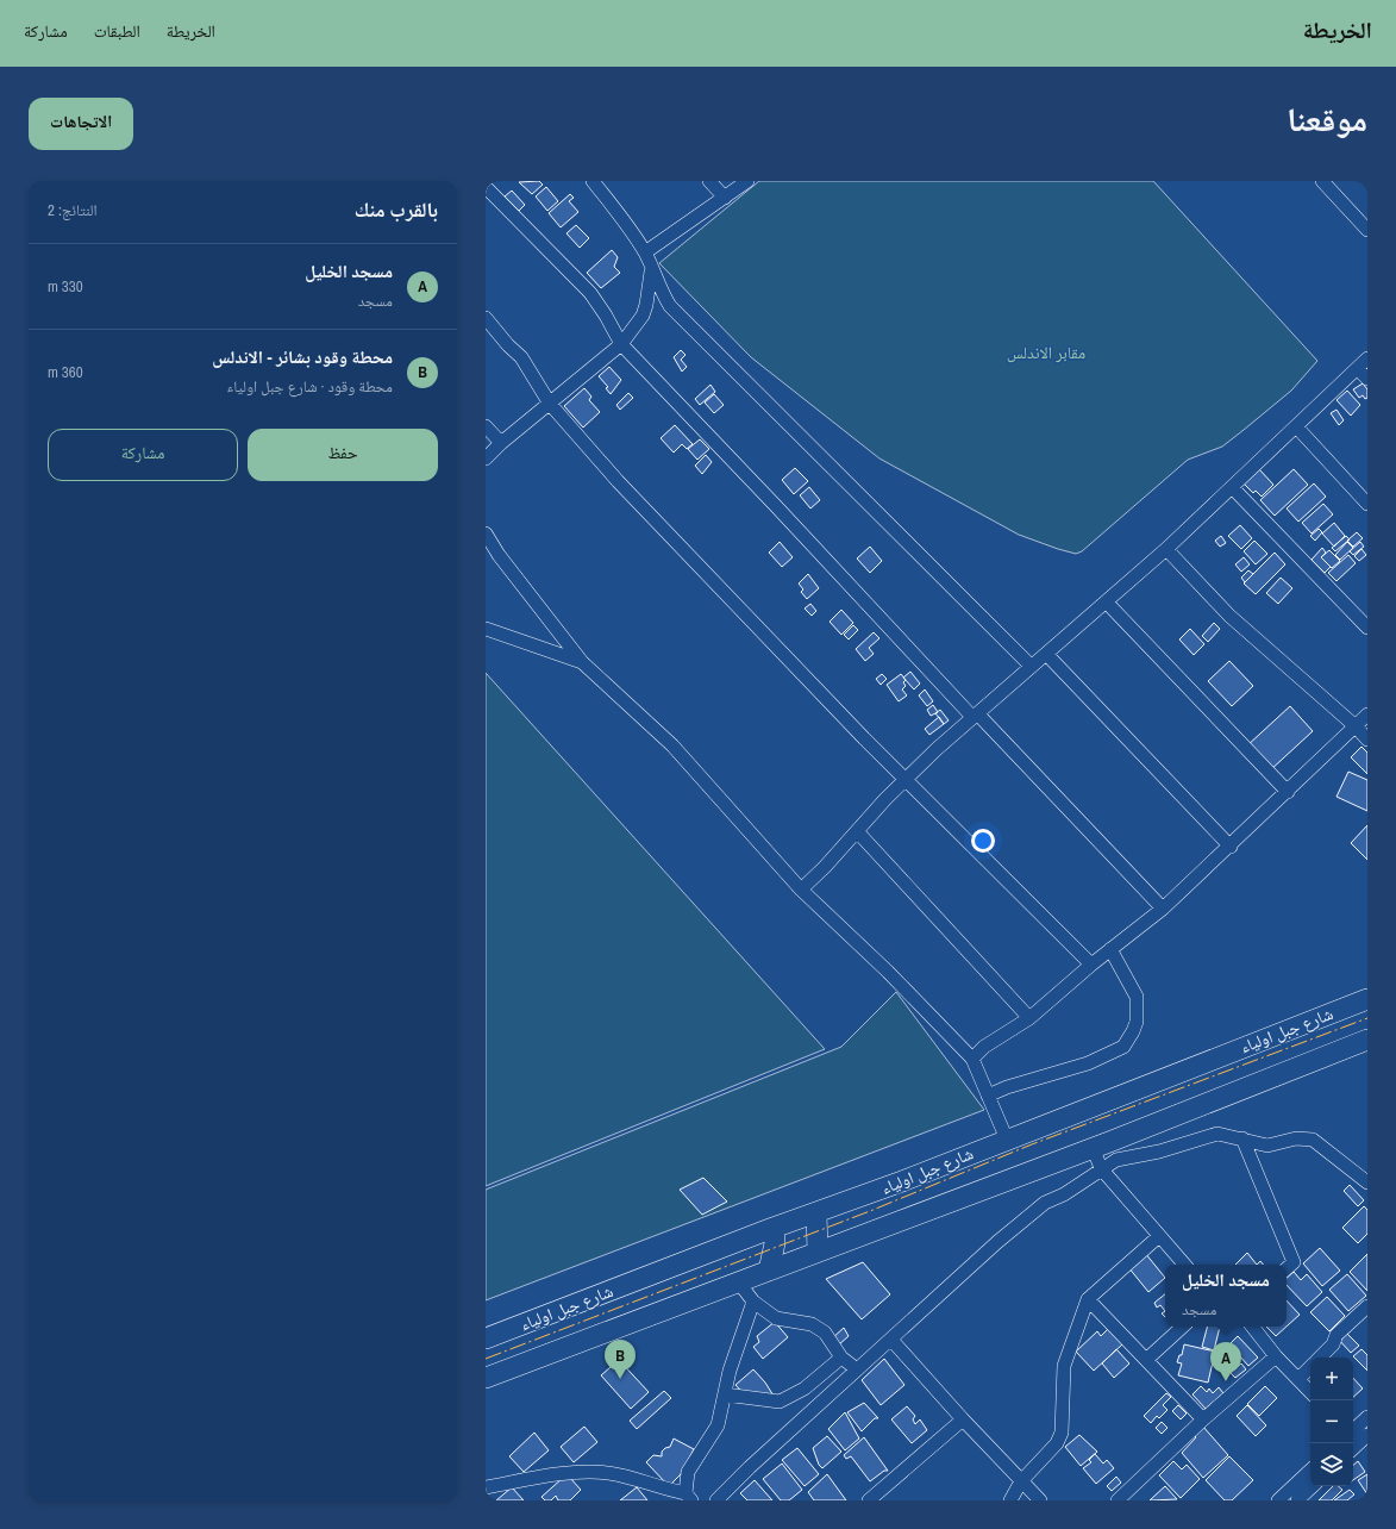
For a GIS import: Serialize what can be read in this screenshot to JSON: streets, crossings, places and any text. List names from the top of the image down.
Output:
{
  "streets": {
    "highway": ["شارع جبل اولياء"]
  },
  "parks": ["مقابر الاندلس"],
  "page": {
    "header": "الخريطة",
    "nav": ["الخريطة", "الطبقات", "مشاركة"],
    "title": "موقعنا",
    "buttons": [
      "الاتجاهات",
      ["حفظ", "مشاركة"]
    ],
    "heading": ["بالقرب منك", "النتائج: 2"],
    "list": [
      {
        "mark": "A",
        "name": "مسجد الخليل",
        "note": "مسجد",
        "value": "330 m"
      },
      {
        "mark": "B",
        "name": "محطة وقود بشائر - الاندلس",
        "note": "محطة وقود · شارع جبل اولياء",
        "value": "360 m"
      }
    ],
    "popup": ["مسجد الخليل", "مسجد"],
    "pins": ["B", "A"],
    "map_buttons": ["+", "−"]
  }
}
